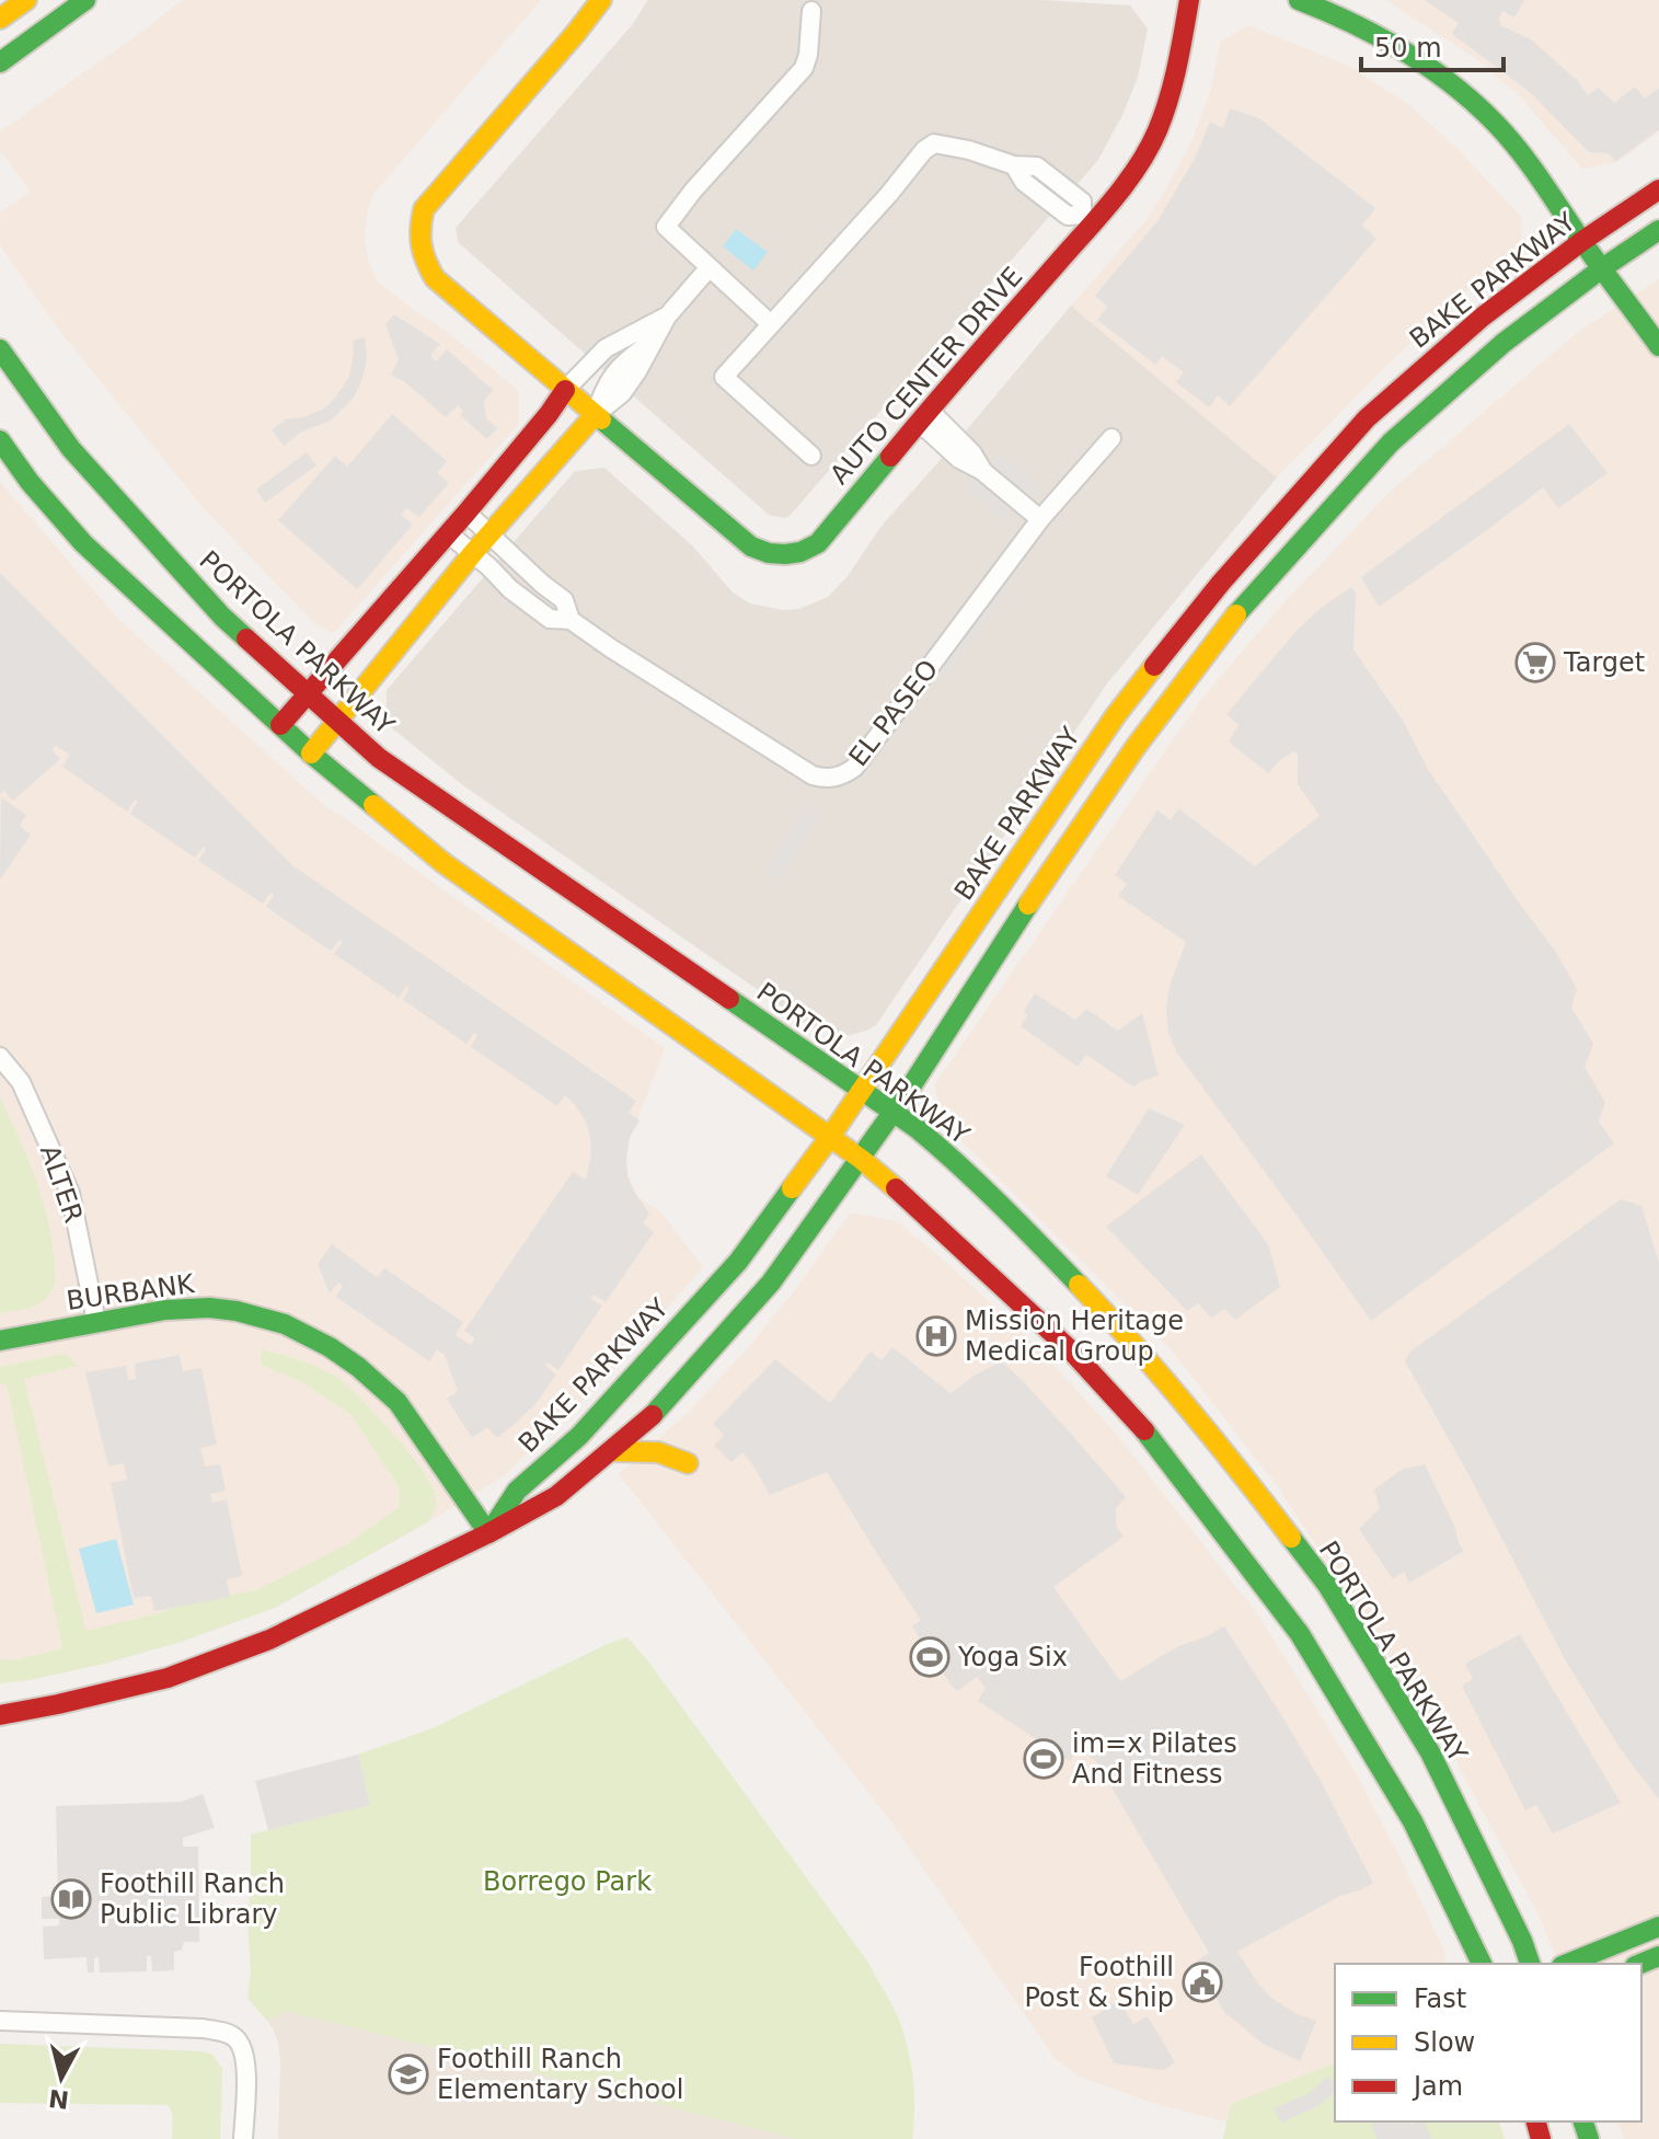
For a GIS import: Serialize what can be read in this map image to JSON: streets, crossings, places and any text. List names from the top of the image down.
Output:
{
  "streets": {
    "main road": [
      "BAKE PARKWAY",
      "AUTO CENTER DRIVE",
      "PORTOLA PARKWAY",
      "BURBANK"
    ],
    "street": ["EL PASEO", "ALTER"]
  },
  "crossings": [
    ["BAKE PARKWAY", "PORTOLA PARKWAY"],
    ["BAKE PARKWAY", "BURBANK"],
    ["ALTER", "BURBANK"]
  ],
  "parks": ["Borrego Park"],
  "places": {
    "supermarket": ["Target"],
    "hospital": ["Mission Heritage Medical Group"],
    "sports": ["Yoga Six", "im=x Pilates And Fitness"],
    "library": ["Foothill Ranch Public Library"],
    "public building": ["Foothill Post & Ship"],
    "school or university": ["Foothill Ranch Elementary School"]
  },
  "legend": ["Fast", "Slow", "Jam"],
  "scale_bar": "50 m",
  "north": "bottom"
}
